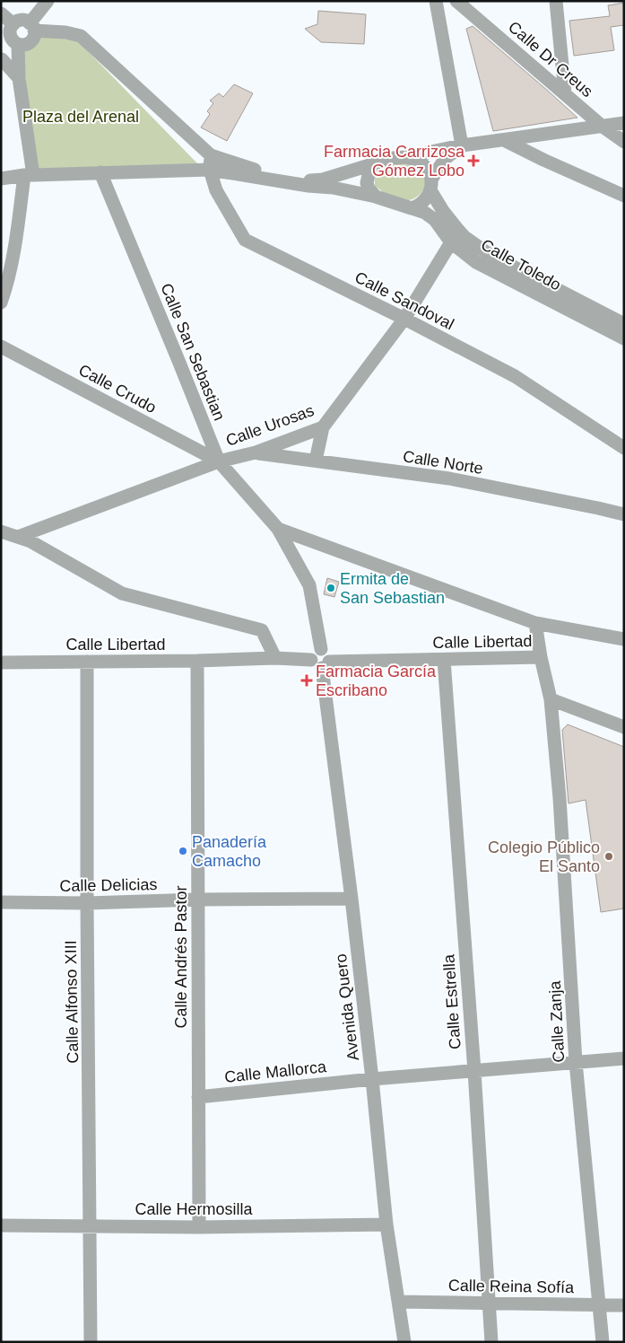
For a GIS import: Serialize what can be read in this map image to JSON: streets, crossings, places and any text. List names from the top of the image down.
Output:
{
  "streets": {
    "street": [
      "Calle Dr Creus",
      "Calle Toledo",
      "Calle Sandoval",
      "Calle San Sebastian",
      "Calle Crudo",
      "Calle Urosas",
      "Calle Norte",
      "Calle Libertad",
      "Calle Delicias",
      "Calle Andrés Pastor",
      "Calle Alfonso XIII",
      "Calle Estrella",
      "Avenida Quero",
      "Calle Zanja",
      "Calle Mallorca",
      "Calle Hermosilla",
      "Calle Reina Sofía"
    ]
  },
  "crossings": [
    ["Calle Toledo", "Calle Urosas"],
    ["Calle Sandoval", "Calle Urosas"],
    ["Calle San Sebastian", "Calle Crudo"],
    ["Calle San Sebastian", "Calle Urosas"],
    ["Calle San Sebastian", "Calle Libertad"],
    ["Calle San Sebastian", "Avenida Quero"],
    ["Calle Crudo", "Calle Urosas"],
    ["Calle Urosas", "Calle Norte"],
    ["Calle Libertad", "Calle Andrés Pastor"],
    ["Calle Libertad", "Calle Alfonso XIII"],
    ["Calle Libertad", "Calle Estrella"],
    ["Calle Libertad", "Avenida Quero"],
    ["Calle Libertad", "Calle Zanja"],
    ["Calle Delicias", "Calle Andrés Pastor"],
    ["Calle Delicias", "Calle Alfonso XIII"],
    ["Calle Delicias", "Avenida Quero"],
    ["Calle Andrés Pastor", "Calle Mallorca"],
    ["Calle Andrés Pastor", "Calle Hermosilla"],
    ["Calle Alfonso XIII", "Calle Hermosilla"],
    ["Calle Estrella", "Calle Mallorca"],
    ["Calle Estrella", "Calle Reina Sofía"],
    ["Avenida Quero", "Calle Mallorca"],
    ["Avenida Quero", "Calle Hermosilla"],
    ["Avenida Quero", "Calle Reina Sofía"],
    ["Calle Zanja", "Calle Mallorca"],
    ["Calle Zanja", "Calle Reina Sofía"]
  ],
  "parks": ["Plaza del Arenal"],
  "places": {
    "health": ["Farmacia Carrizosa Gómez Lobo", "Farmacia García Escribano"],
    "other": ["Ermita de San Sebastian", "Panadería Camacho", "Colegio Público El Santo"]
  }
}
